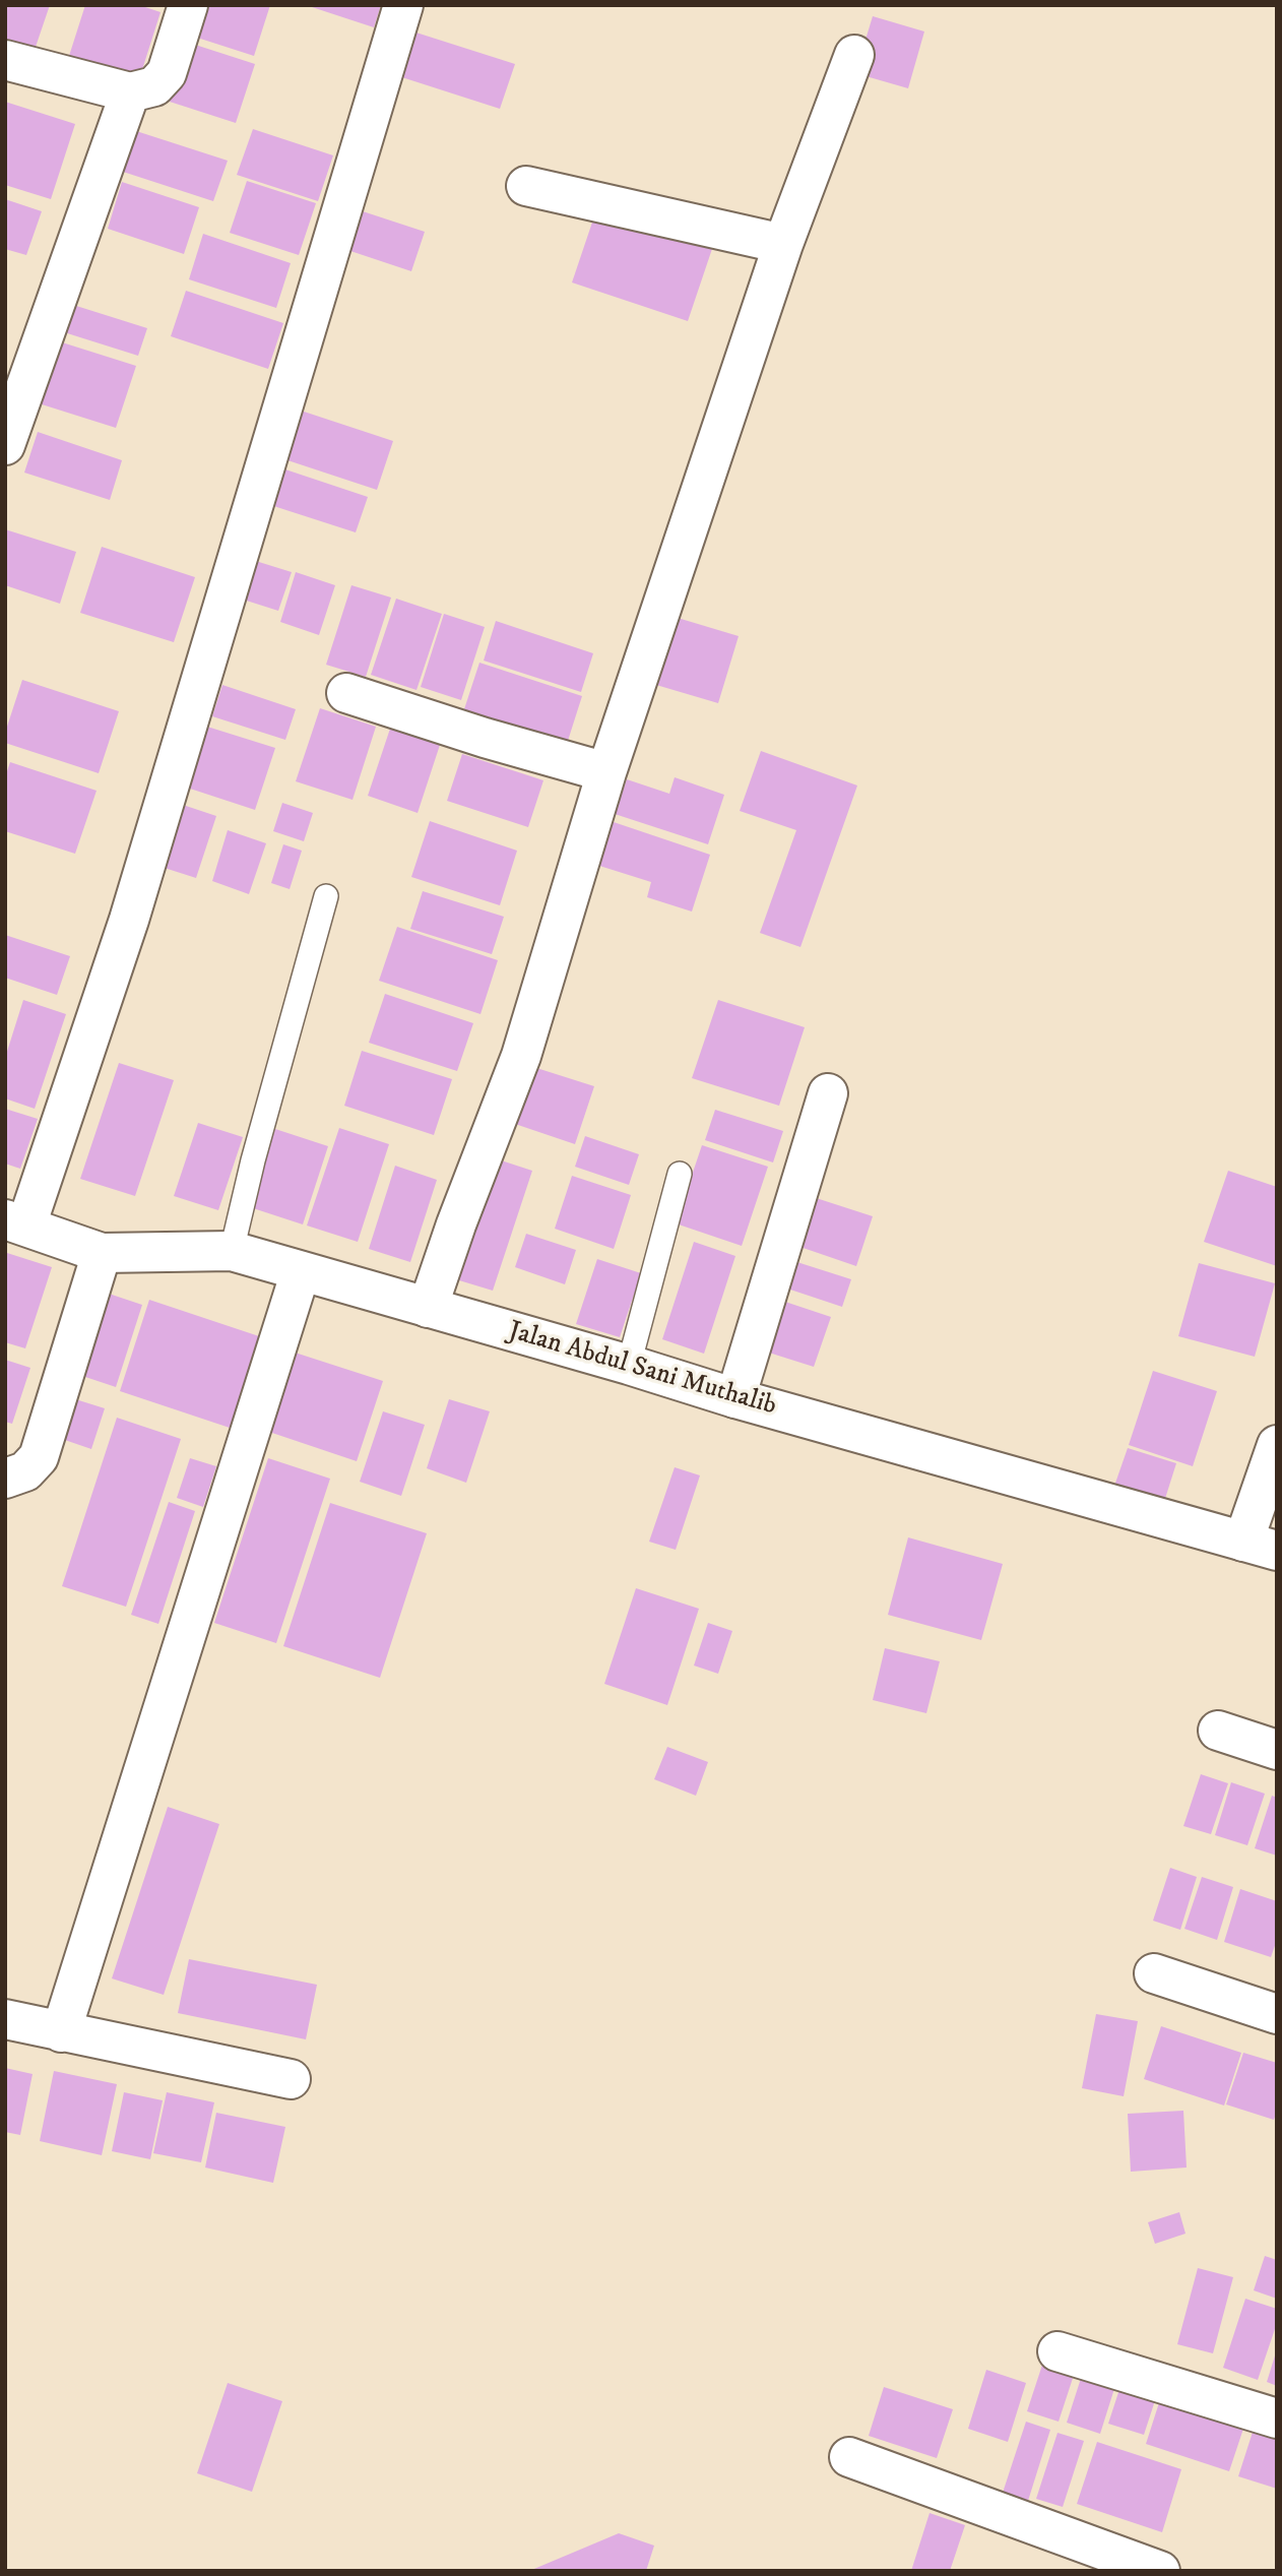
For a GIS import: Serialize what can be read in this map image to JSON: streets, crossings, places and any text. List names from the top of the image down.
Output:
{
  "streets": {
    "street": ["Jalan Abdul Sani Muthalib"]
  }
}
